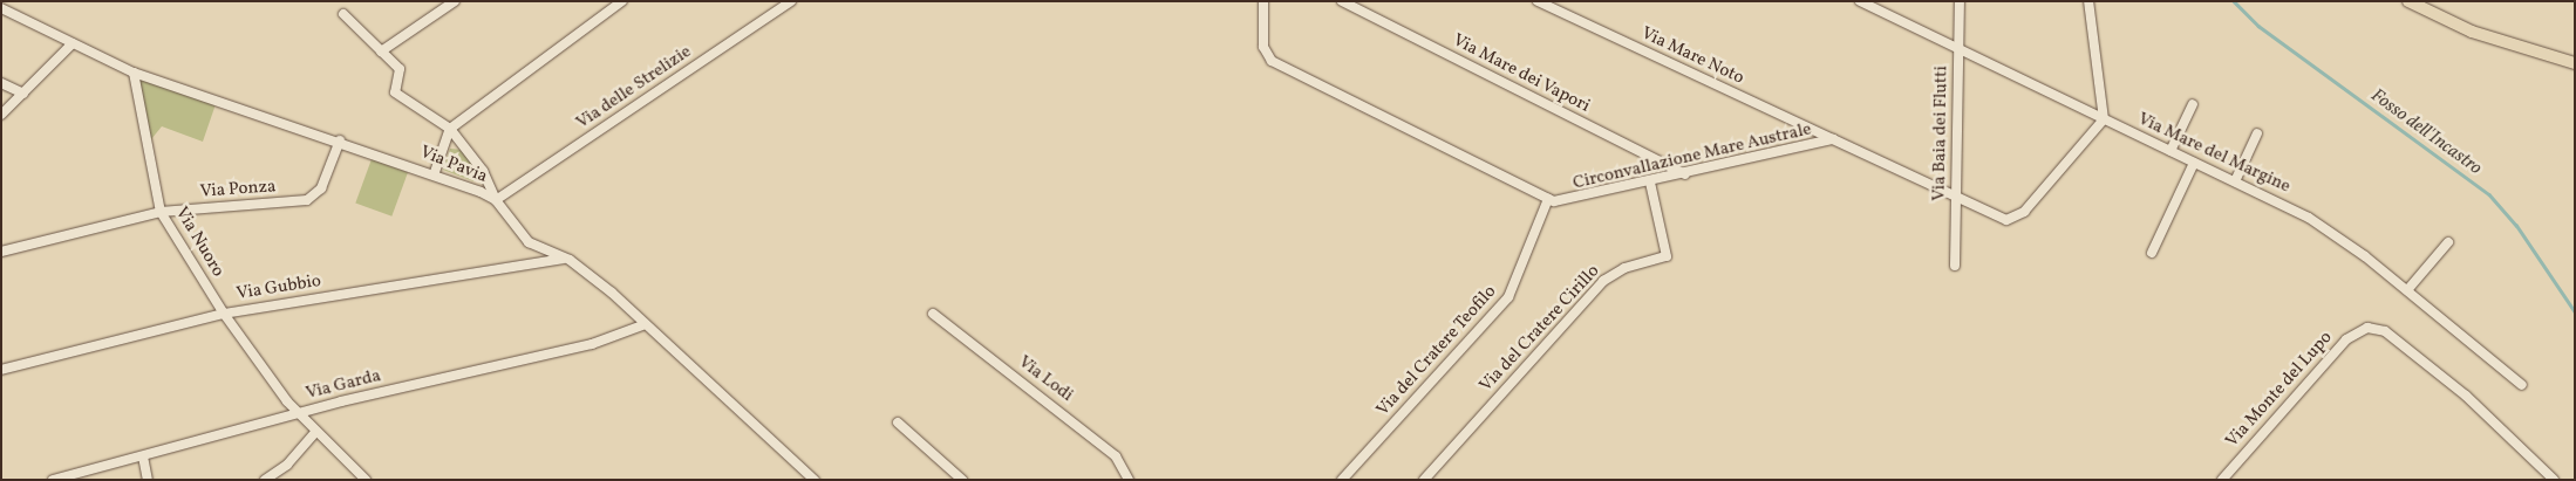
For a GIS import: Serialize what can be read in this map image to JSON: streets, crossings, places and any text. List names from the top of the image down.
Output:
{
  "streets": {
    "street": [
      "Via Mare Noto",
      "Via Mare dei Vapori",
      "Via delle Strelizie",
      "Via Baia dei Flutti",
      "Via Mare del Margine",
      "Circonvallazione Mare Australe",
      "Via Pavia",
      "Via Ponza",
      "Via Nuoro",
      "Via Gubbio",
      "Via del Cratere Cirillo",
      "Via del Cratere Teofilo",
      "Via Lodi",
      "Via Garda",
      "Via Monte del Lupo"
    ]
  },
  "crossings": [
    ["Via Mare Noto", "Circonvallazione Mare Australe"],
    ["Via Mare dei Vapori", "Circonvallazione Mare Australe"],
    ["Via delle Strelizie", "Via Pavia"],
    ["Via Baia dei Flutti", "Via Mare del Margine"],
    ["Via Baia dei Flutti", "Circonvallazione Mare Australe"],
    ["Via Mare del Margine", "Circonvallazione Mare Australe"],
    ["Circonvallazione Mare Australe", "Via del Cratere Cirillo"],
    ["Circonvallazione Mare Australe", "Via del Cratere Teofilo"],
    ["Via Pavia", "Via Ponza"],
    ["Via Pavia", "Via Nuoro"],
    ["Via Pavia", "Via Gubbio"],
    ["Via Pavia", "Via Garda"],
    ["Via Ponza", "Via Nuoro"],
    ["Via Nuoro", "Via Gubbio"],
    ["Via Nuoro", "Via Garda"]
  ],
  "water": ["Fosso dell'Incastro"]
}
